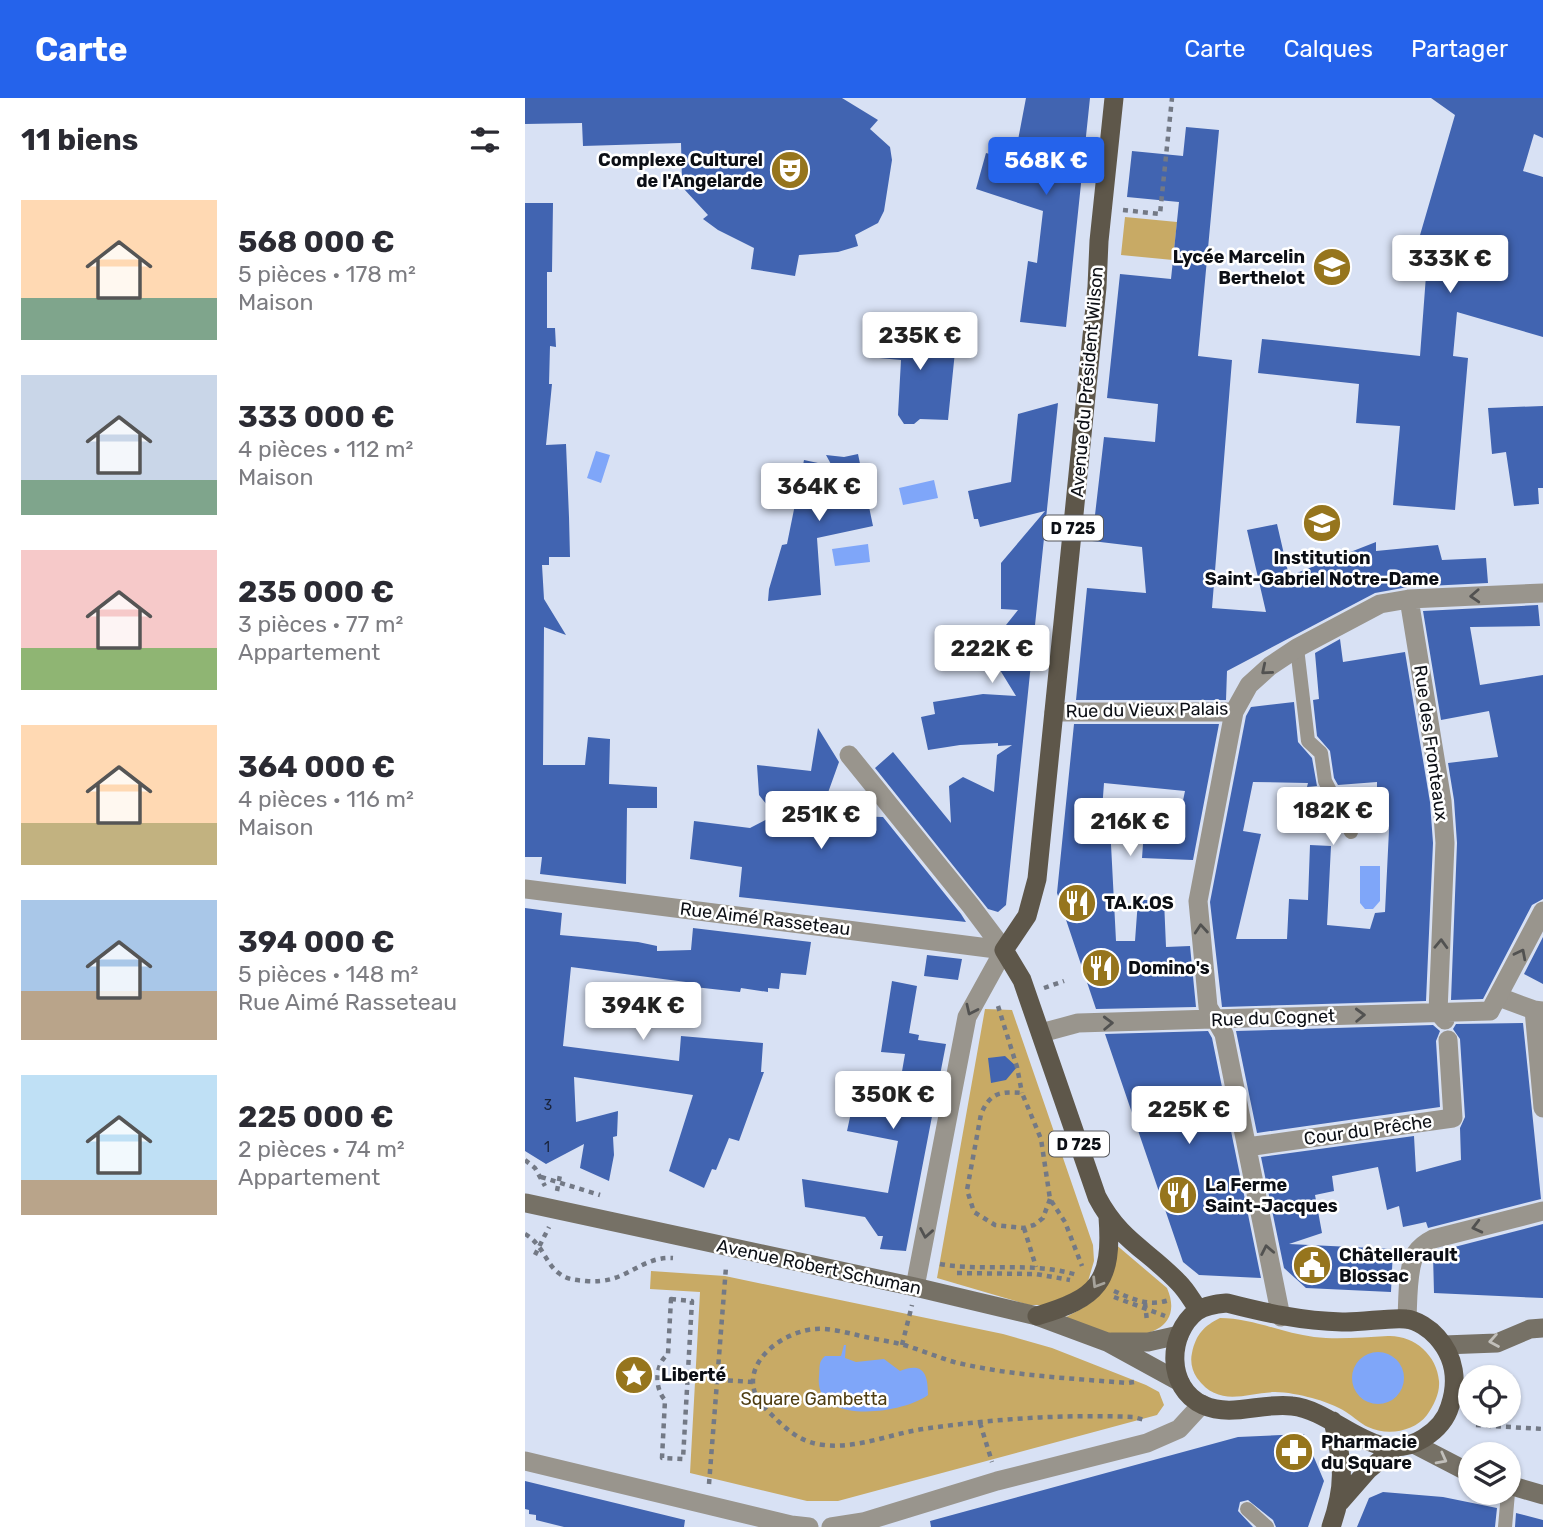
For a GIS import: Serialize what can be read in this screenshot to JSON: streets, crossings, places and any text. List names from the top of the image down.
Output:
{
  "streets": {
    "main road": ["Avenue du Président Wilson", "D 725", "Avenue Robert Schuman"],
    "street": [
      "Rue du Vieux Palais",
      "Rue des Fronteaux",
      "Rue Aimé Rasseteau",
      "Rue du Cognet",
      "Cour du Prêche"
    ]
  },
  "crossings": [
    ["Avenue du Président Wilson", "D 725"],
    ["Avenue du Président Wilson", "Rue du Vieux Palais"],
    ["Avenue du Président Wilson", "Rue Aimé Rasseteau"],
    ["D 725", "Rue Aimé Rasseteau"],
    ["D 725", "Rue du Cognet"],
    ["D 725", "Avenue Robert Schuman"],
    ["Rue du Vieux Palais", "Rue des Fronteaux"],
    ["Rue des Fronteaux", "Rue du Cognet"],
    ["Rue des Fronteaux", "Cour du Prêche"],
    ["Rue du Cognet", "Cour du Prêche"]
  ],
  "one_way": ["Rue du Vieux Palais", "Rue des Fronteaux", "Rue du Cognet"],
  "parks": ["Square Gambetta"],
  "places": {
    "theatre": ["Complexe Culturel de l'Angelarde"],
    "school or university": ["Lycée Marcelin Berthelot", "Institution Saint-Gabriel Notre-Dame"],
    "restaurant": ["TA.K.OS", "Domino's", "La Ferme Saint-Jacques"],
    "public building": ["Châtellerault Blossac"],
    "place": ["Liberté"],
    "pharmacy": ["Pharmacie du Square"]
  },
  "house_numbers": ["3", "1"],
  "page": {
    "header": "Carte",
    "nav": ["Carte", "Calques", "Partager"],
    "heading": "11 biens",
    "price": [
      "568K €",
      "333K €",
      "235K €",
      "364K €",
      "222K €",
      "182K €",
      "251K €",
      "216K €",
      "394K €",
      "350K €",
      "225K €"
    ],
    "list": [
      {
        "name": "568 000 €",
        "note": "5 pièces · 178 m² · Maison"
      },
      {
        "name": "333 000 €",
        "note": "4 pièces · 112 m² · Maison"
      },
      {
        "name": "235 000 €",
        "note": "3 pièces · 77 m² · Appartement"
      },
      {
        "name": "364 000 €",
        "note": "4 pièces · 116 m² · Maison"
      },
      {
        "name": "394 000 €",
        "note": "5 pièces · 148 m² · Rue Aimé Rasseteau"
      },
      {
        "name": "225 000 €",
        "note": "2 pièces · 74 m² · Appartement"
      }
    ]
  }
}
